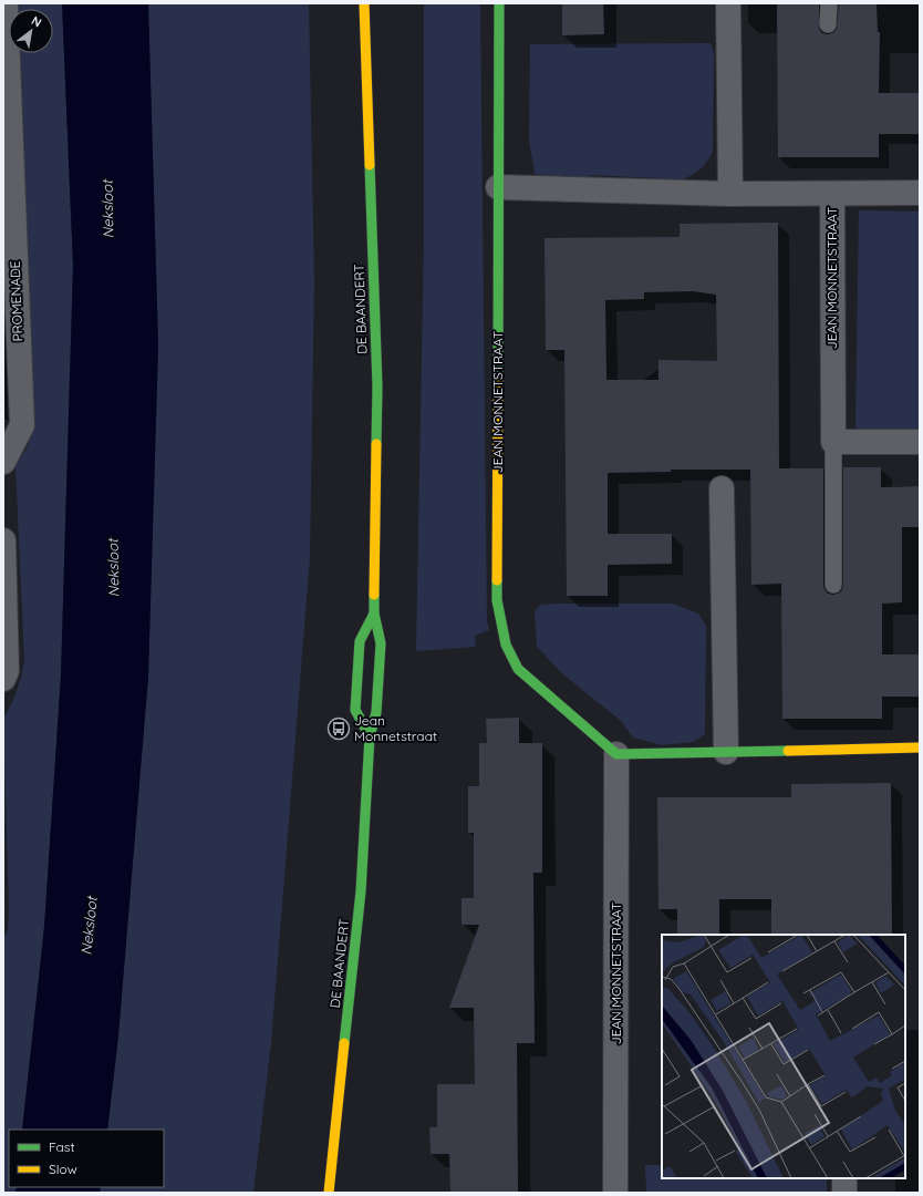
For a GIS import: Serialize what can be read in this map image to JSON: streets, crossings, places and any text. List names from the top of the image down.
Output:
{
  "streets": {
    "main road": ["JEAN MONNETSTRAAT", "DE BAANDERT"],
    "street": ["PROMENADE"]
  },
  "water": ["Neksloot"],
  "places": {
    "bus stop": ["Jean Monnetstraat"]
  },
  "legend": ["Fast", "Slow"],
  "north": "top right"
}
